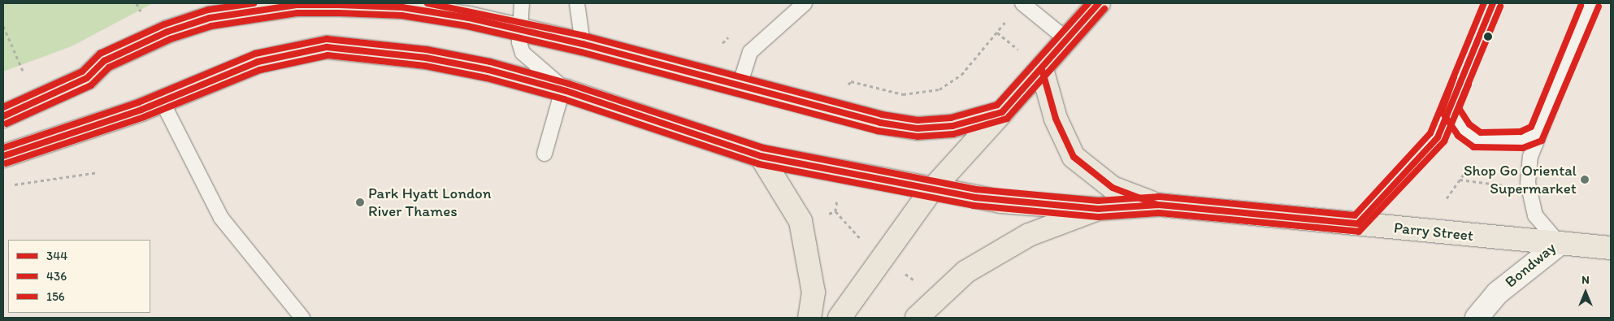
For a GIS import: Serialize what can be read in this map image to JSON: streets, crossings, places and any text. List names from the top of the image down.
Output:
{
  "streets": {
    "main road": ["Parry Street"],
    "street": ["Bondway"]
  },
  "crossings": [
    ["Parry Street", "Bondway"]
  ],
  "places": ["Shop Go Oriental Supermarket", "Park Hyatt London River Thames"],
  "lines": ["transit line 344", "transit line 156", "transit line 436"],
  "legend": ["344", "436", "156"],
  "north": "top"
}
